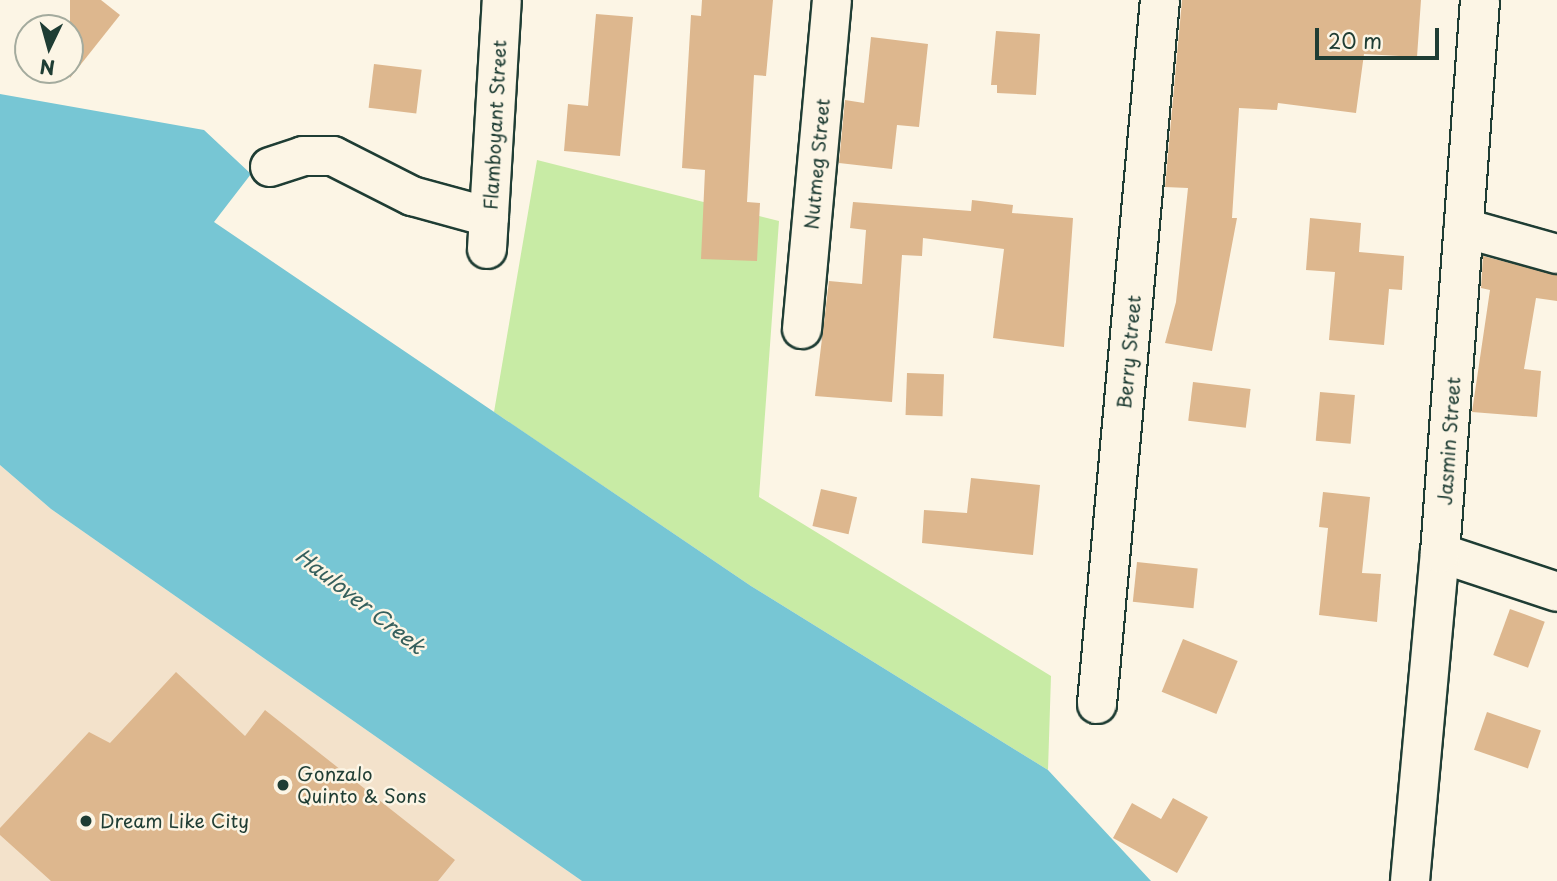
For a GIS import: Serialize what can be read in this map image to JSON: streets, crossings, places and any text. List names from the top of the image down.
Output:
{
  "streets": {
    "street": [
      "Flamboyant Street",
      "Nutmeg Street",
      "Berry Street",
      "Jasmin Street"
    ]
  },
  "water": ["Haulover Creek"],
  "places": ["Gonzalo Quinto & Sons", "Dream Like City"],
  "scale_bar": "20 m",
  "north": "bottom"
}
